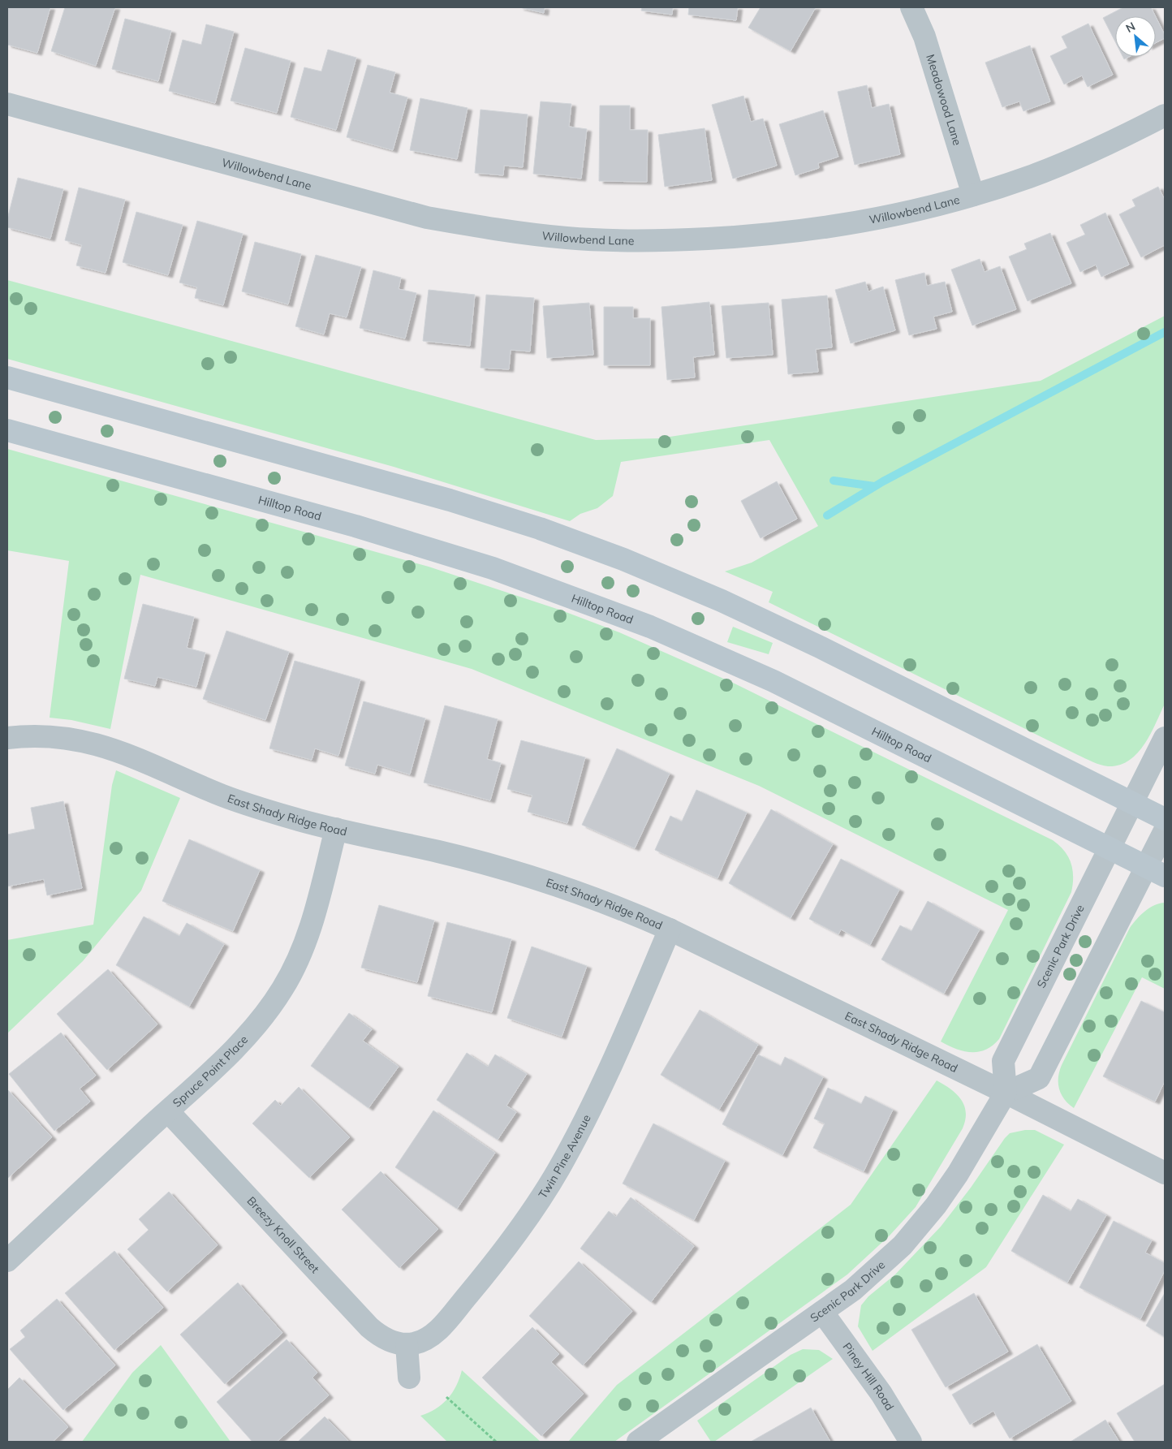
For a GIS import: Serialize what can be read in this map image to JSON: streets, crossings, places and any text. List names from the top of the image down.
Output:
{
  "streets": {
    "main road": ["Hilltop Road"],
    "street": [
      "Meadowood Lane",
      "Willowbend Lane",
      "East Shady Ridge Road",
      "Scenic Park Drive",
      "Spruce Point Place",
      "Twin Pine Avenue",
      "Breezy Knoll Street",
      "Piney Hill Road"
    ]
  },
  "crossings": [
    ["Meadowood Lane", "Willowbend Lane"],
    ["Hilltop Road", "Scenic Park Drive"],
    ["East Shady Ridge Road", "Scenic Park Drive"],
    ["East Shady Ridge Road", "Spruce Point Place"],
    ["East Shady Ridge Road", "Twin Pine Avenue"],
    ["Scenic Park Drive", "Piney Hill Road"],
    ["Spruce Point Place", "Breezy Knoll Street"],
    ["Twin Pine Avenue", "Breezy Knoll Street"]
  ],
  "north": "top left"
}
